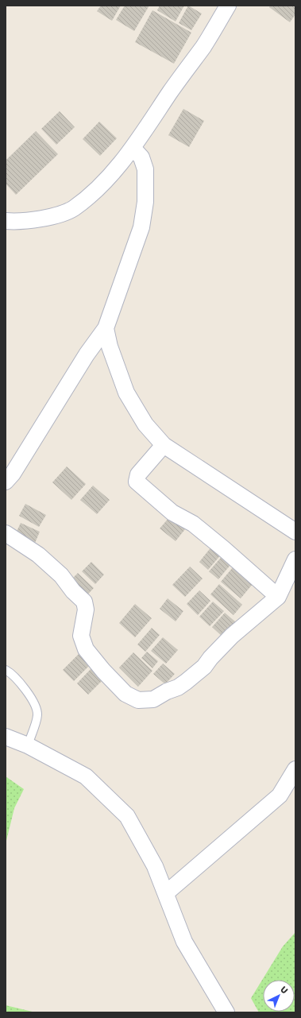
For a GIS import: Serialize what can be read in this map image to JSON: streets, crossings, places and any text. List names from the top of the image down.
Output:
{
  "north": "top right"
}
